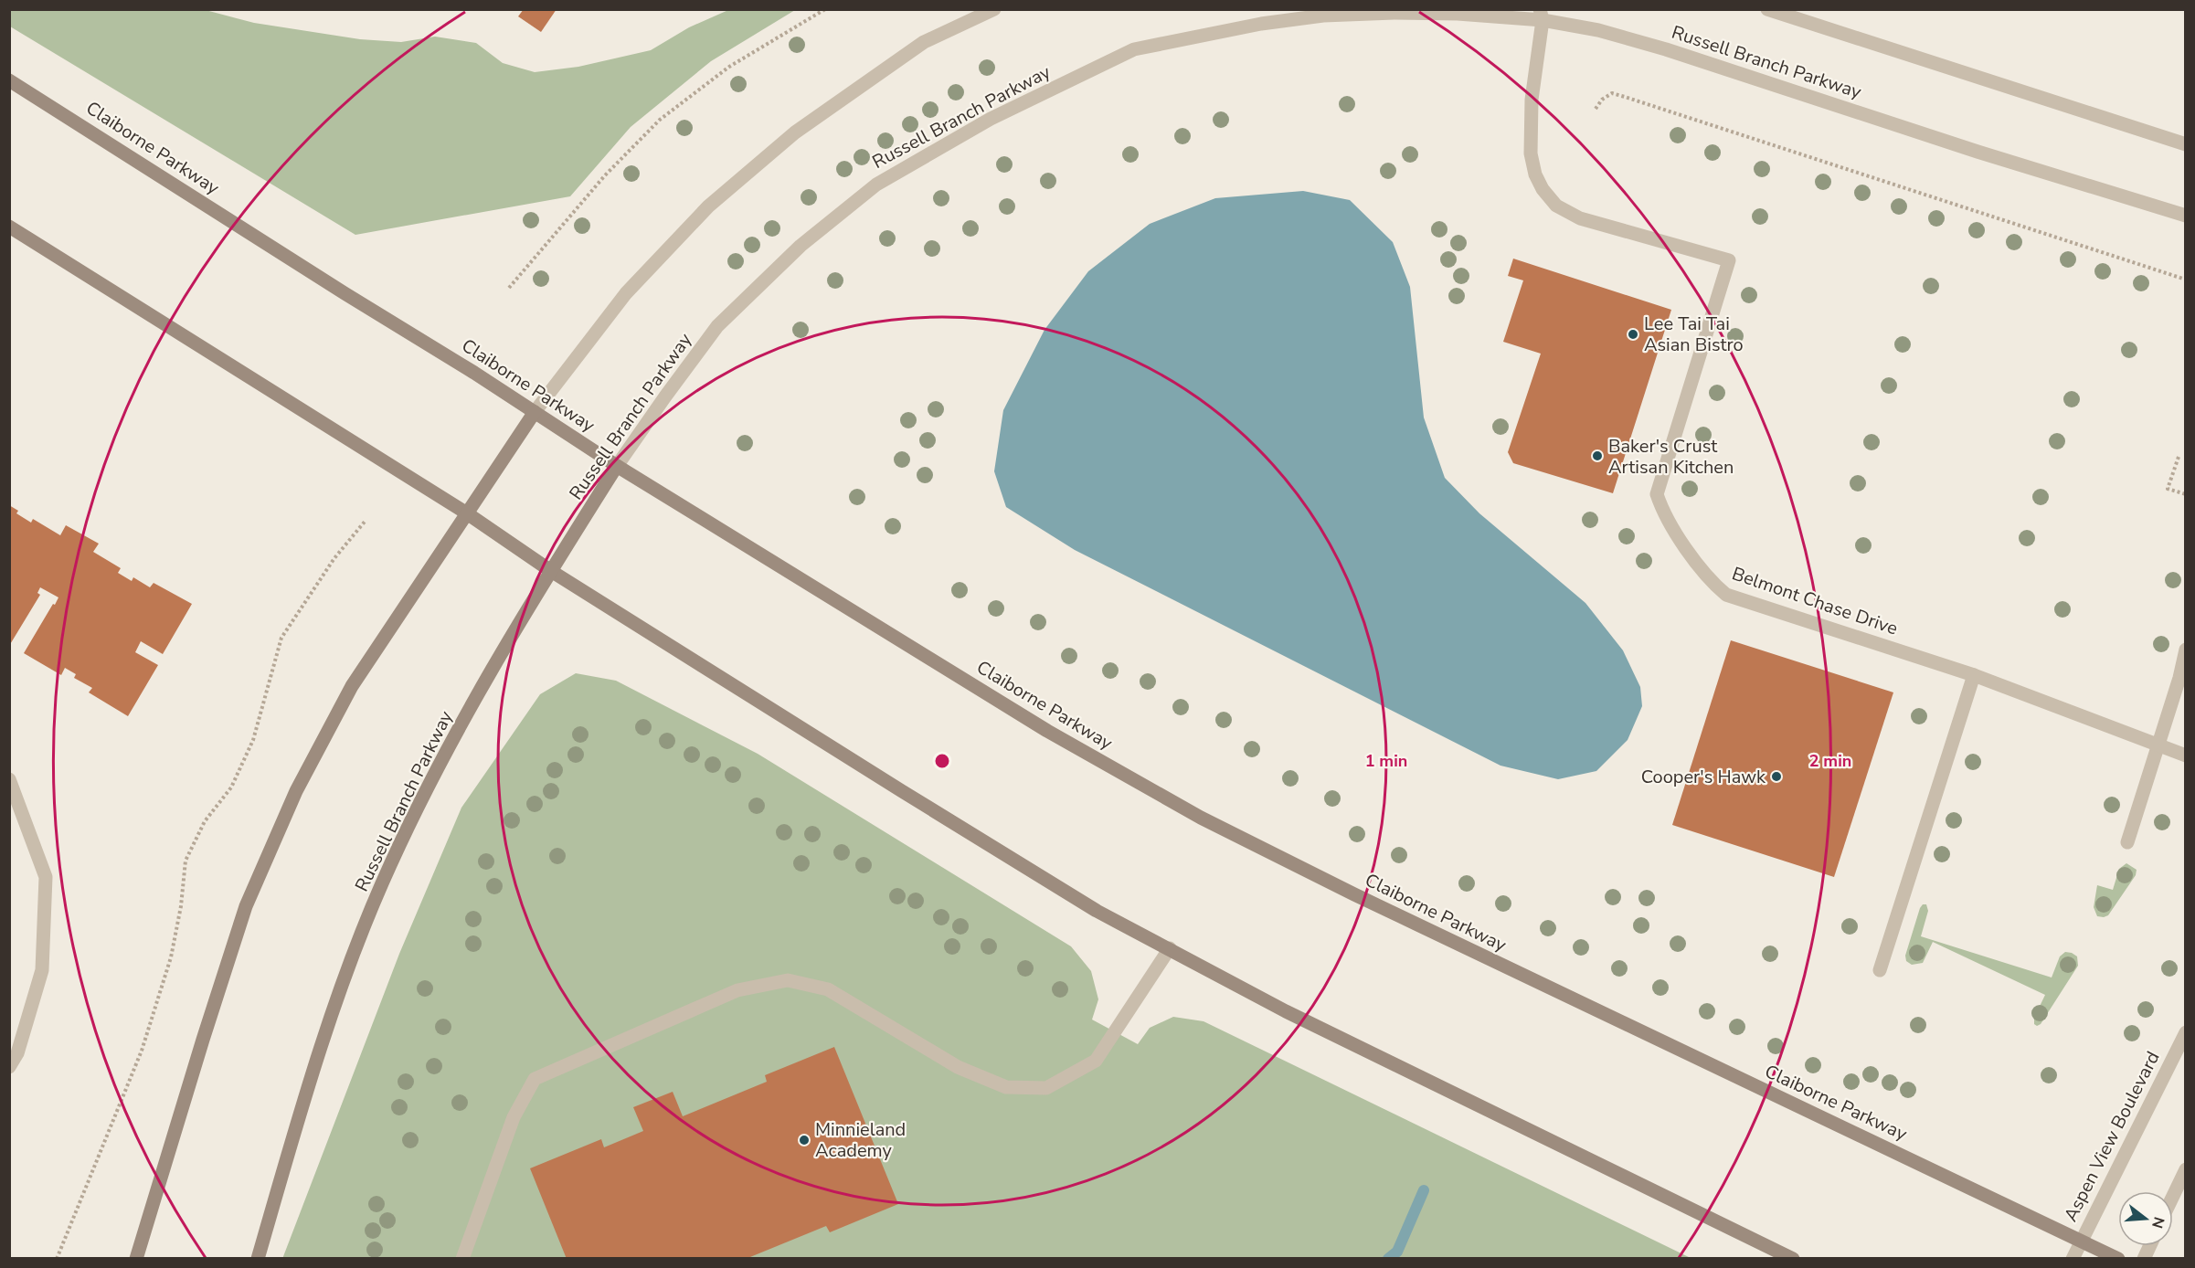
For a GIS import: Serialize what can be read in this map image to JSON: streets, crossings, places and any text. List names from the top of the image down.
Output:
{
  "streets": {
    "main road": ["Russell Branch Parkway", "Claiborne Parkway"],
    "street": ["Belmont Chase Drive", "Aspen View Boulevard"]
  },
  "crossings": [
    ["Russell Branch Parkway", "Claiborne Parkway"],
    ["Russell Branch Parkway", "Belmont Chase Drive"],
    ["Claiborne Parkway", "Aspen View Boulevard"]
  ],
  "places": [
    "Lee Tai Tai Asian Bistro",
    "Baker's Crust Artisan Kitchen",
    "Cooper's Hawk",
    "Minnieland Academy"
  ],
  "north": "right",
  "rings": ["1 min", "2 min"]
}
